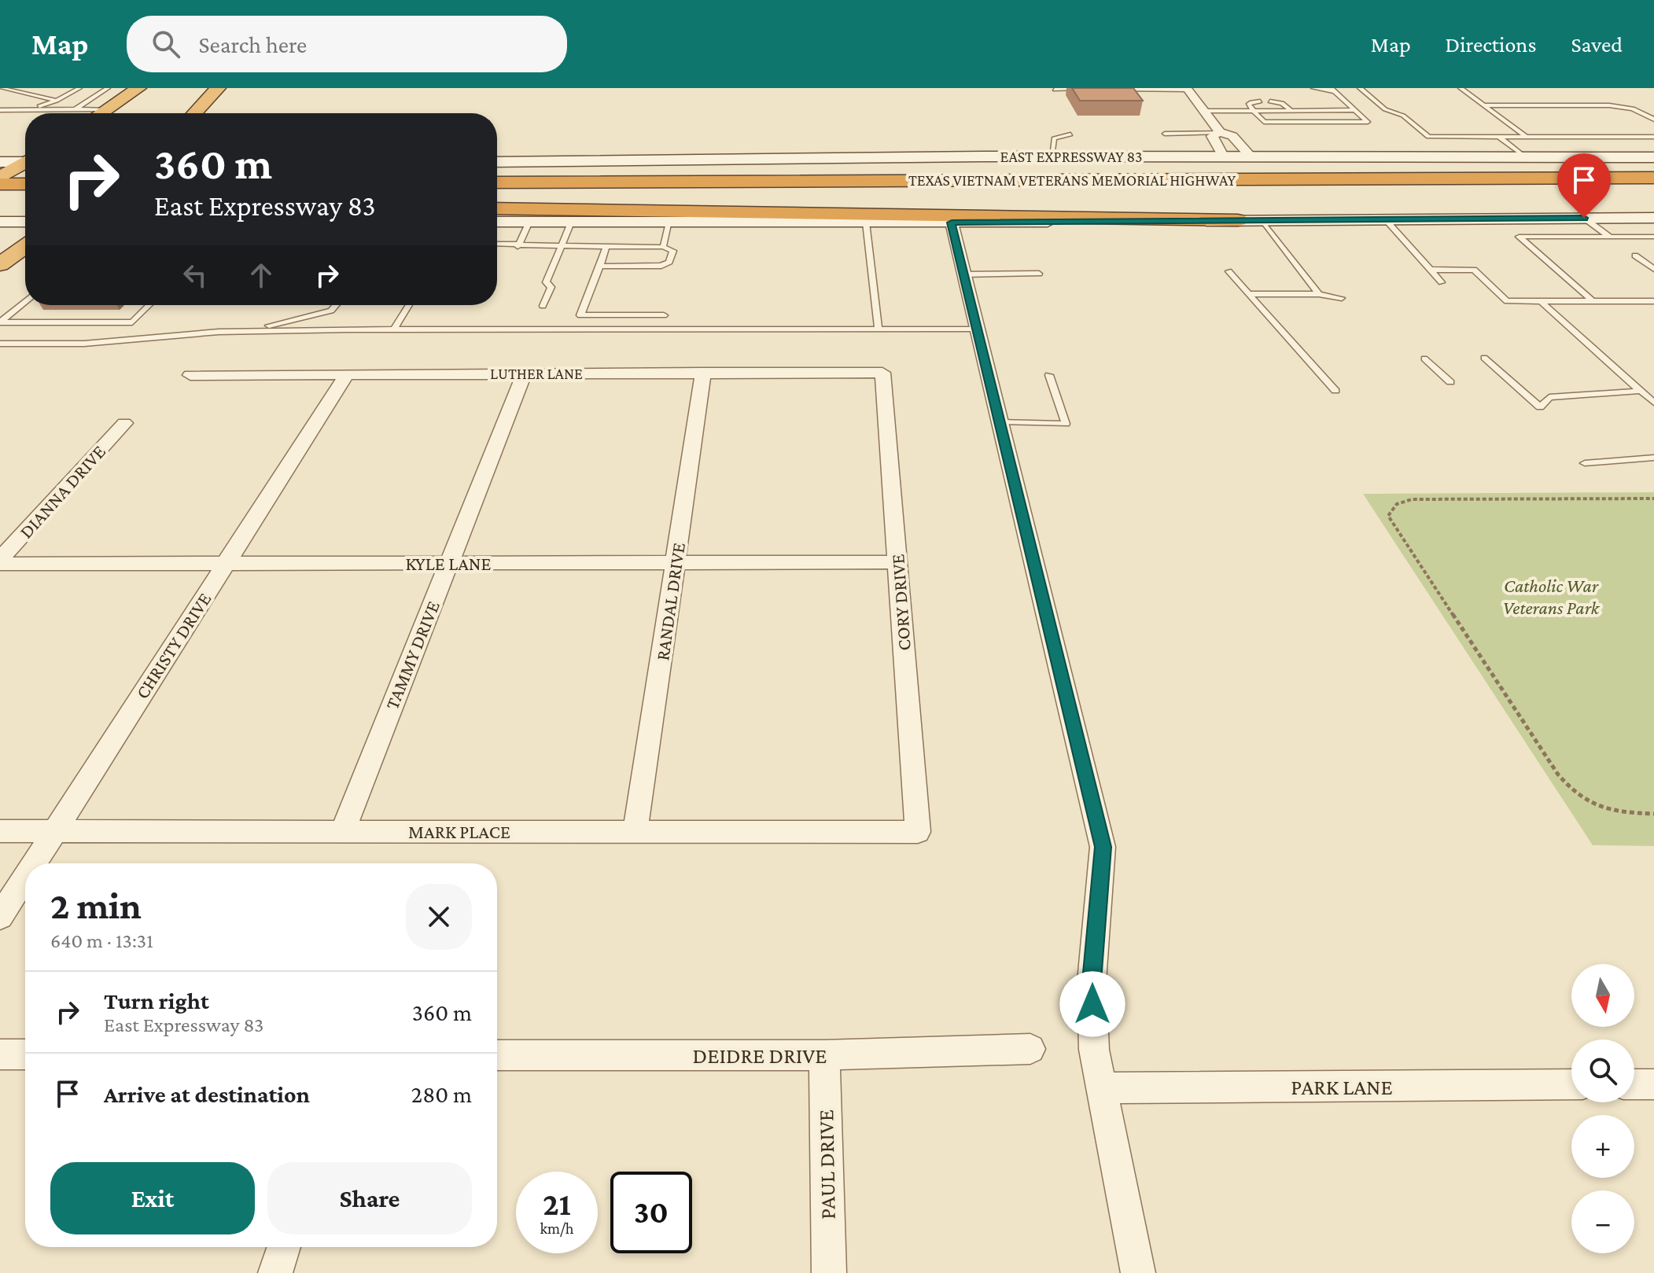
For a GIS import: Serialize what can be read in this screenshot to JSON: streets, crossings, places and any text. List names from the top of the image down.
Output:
{
  "streets": {
    "highway": ["TEXAS VIETNAM VETERANS MEMORIAL HIGHWAY"],
    "main road": ["EAST EXPRESSWAY 83"],
    "street": [
      "LUTHER LANE",
      "DIANNA DRIVE",
      "KYLE LANE",
      "RANDAL DRIVE",
      "CORY DRIVE",
      "CHRISTY DRIVE",
      "TAMMY DRIVE",
      "MARK PLACE",
      "DEIDRE DRIVE",
      "PARK LANE",
      "PAUL DRIVE"
    ]
  },
  "crossings": [
    ["LUTHER LANE", "RANDAL DRIVE"],
    ["LUTHER LANE", "CORY DRIVE"],
    ["LUTHER LANE", "CHRISTY DRIVE"],
    ["LUTHER LANE", "TAMMY DRIVE"],
    ["DIANNA DRIVE", "KYLE LANE"],
    ["KYLE LANE", "RANDAL DRIVE"],
    ["KYLE LANE", "CORY DRIVE"],
    ["KYLE LANE", "CHRISTY DRIVE"],
    ["KYLE LANE", "TAMMY DRIVE"],
    ["RANDAL DRIVE", "MARK PLACE"],
    ["CORY DRIVE", "MARK PLACE"],
    ["CHRISTY DRIVE", "MARK PLACE"],
    ["TAMMY DRIVE", "MARK PLACE"],
    ["DEIDRE DRIVE", "PAUL DRIVE"]
  ],
  "parks": ["Catholic War Veterans Park"],
  "north": "bottom",
  "page": {
    "header": "Map",
    "search": "Search here",
    "nav": ["Map", "Directions", "Saved"],
    "turn": ["360 m", "East Expressway 83"],
    "heading": ["2 min", "640 m · 13:31"],
    "map_buttons": ["+", "−"],
    "list": [
      {
        "name": "Turn right",
        "note": "East Expressway 83",
        "value": "360 m"
      },
      {
        "name": "Arrive at destination",
        "value": "280 m"
      }
    ],
    "buttons": ["Exit", "Share"],
    "speed": "21 km/h",
    "limit": "30"
  }
}
